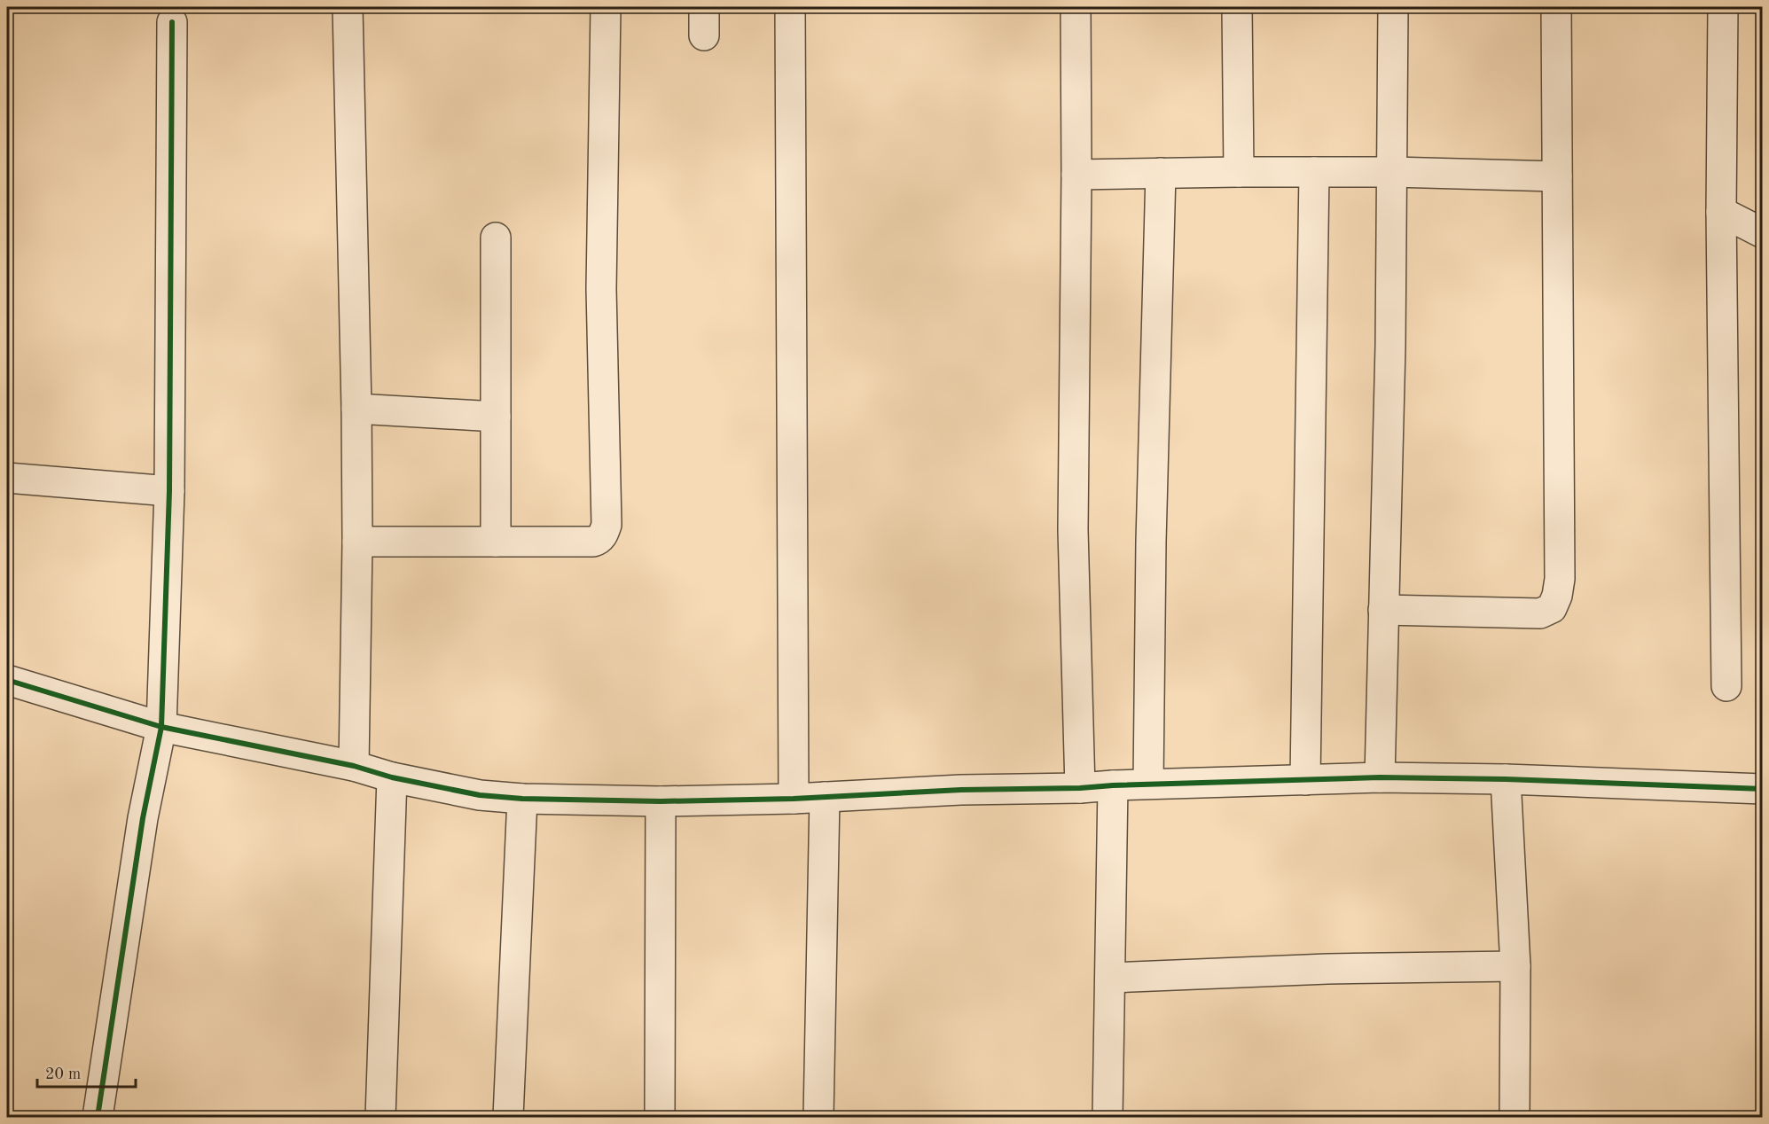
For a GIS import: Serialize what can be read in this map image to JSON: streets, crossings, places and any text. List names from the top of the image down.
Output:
{
  "scale_bar": "20 m"
}
